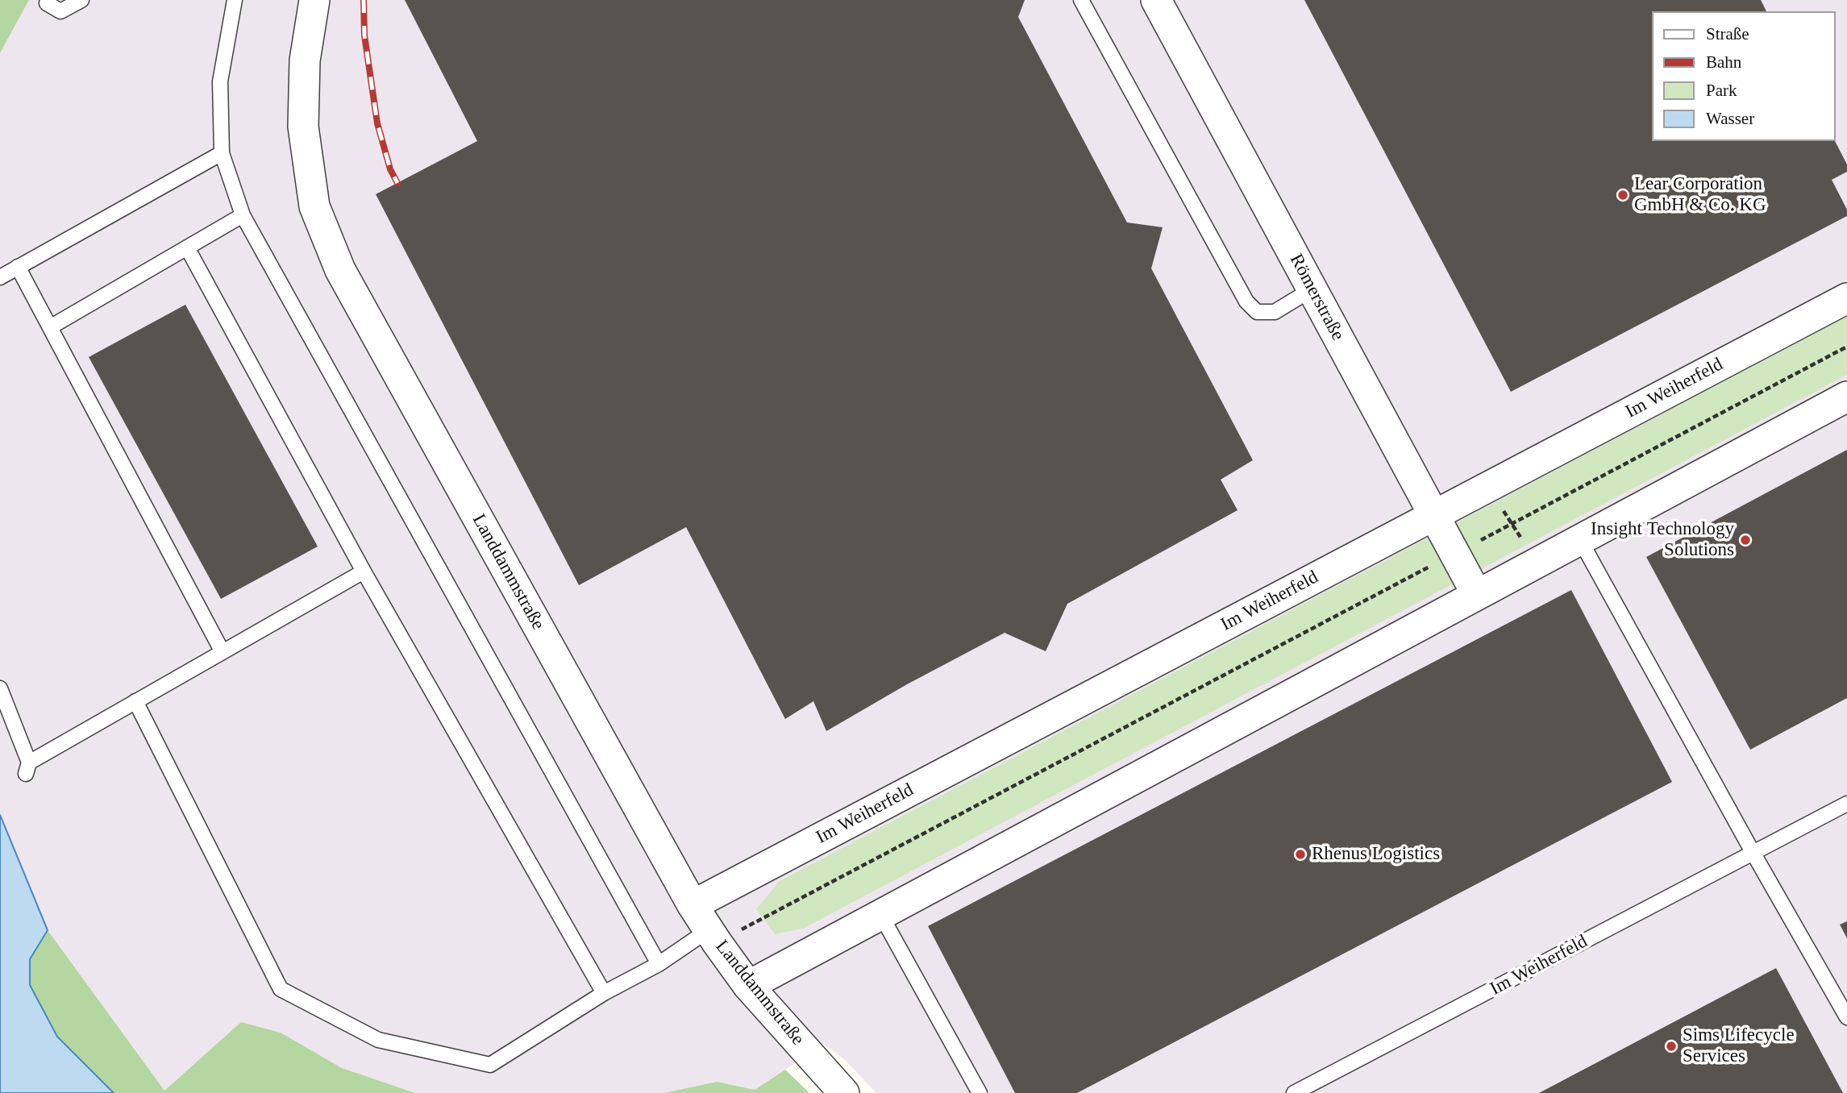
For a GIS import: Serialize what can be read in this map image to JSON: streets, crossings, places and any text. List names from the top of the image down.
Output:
{
  "streets": {
    "street": ["Römerstraße", "Im Weiherfeld", "Landdammstraße"]
  },
  "crossings": [
    ["Römerstraße", "Im Weiherfeld"],
    ["Im Weiherfeld", "Landdammstraße"]
  ],
  "places": [
    "Lear Corporation GmbH & Co. KG",
    "Insight Technology Solutions",
    "Rhenus Logistics",
    "Sims Lifecycle Services"
  ],
  "legend": [
    "Straße",
    "Bahn",
    "Park",
    "Wasser"
  ]
}
